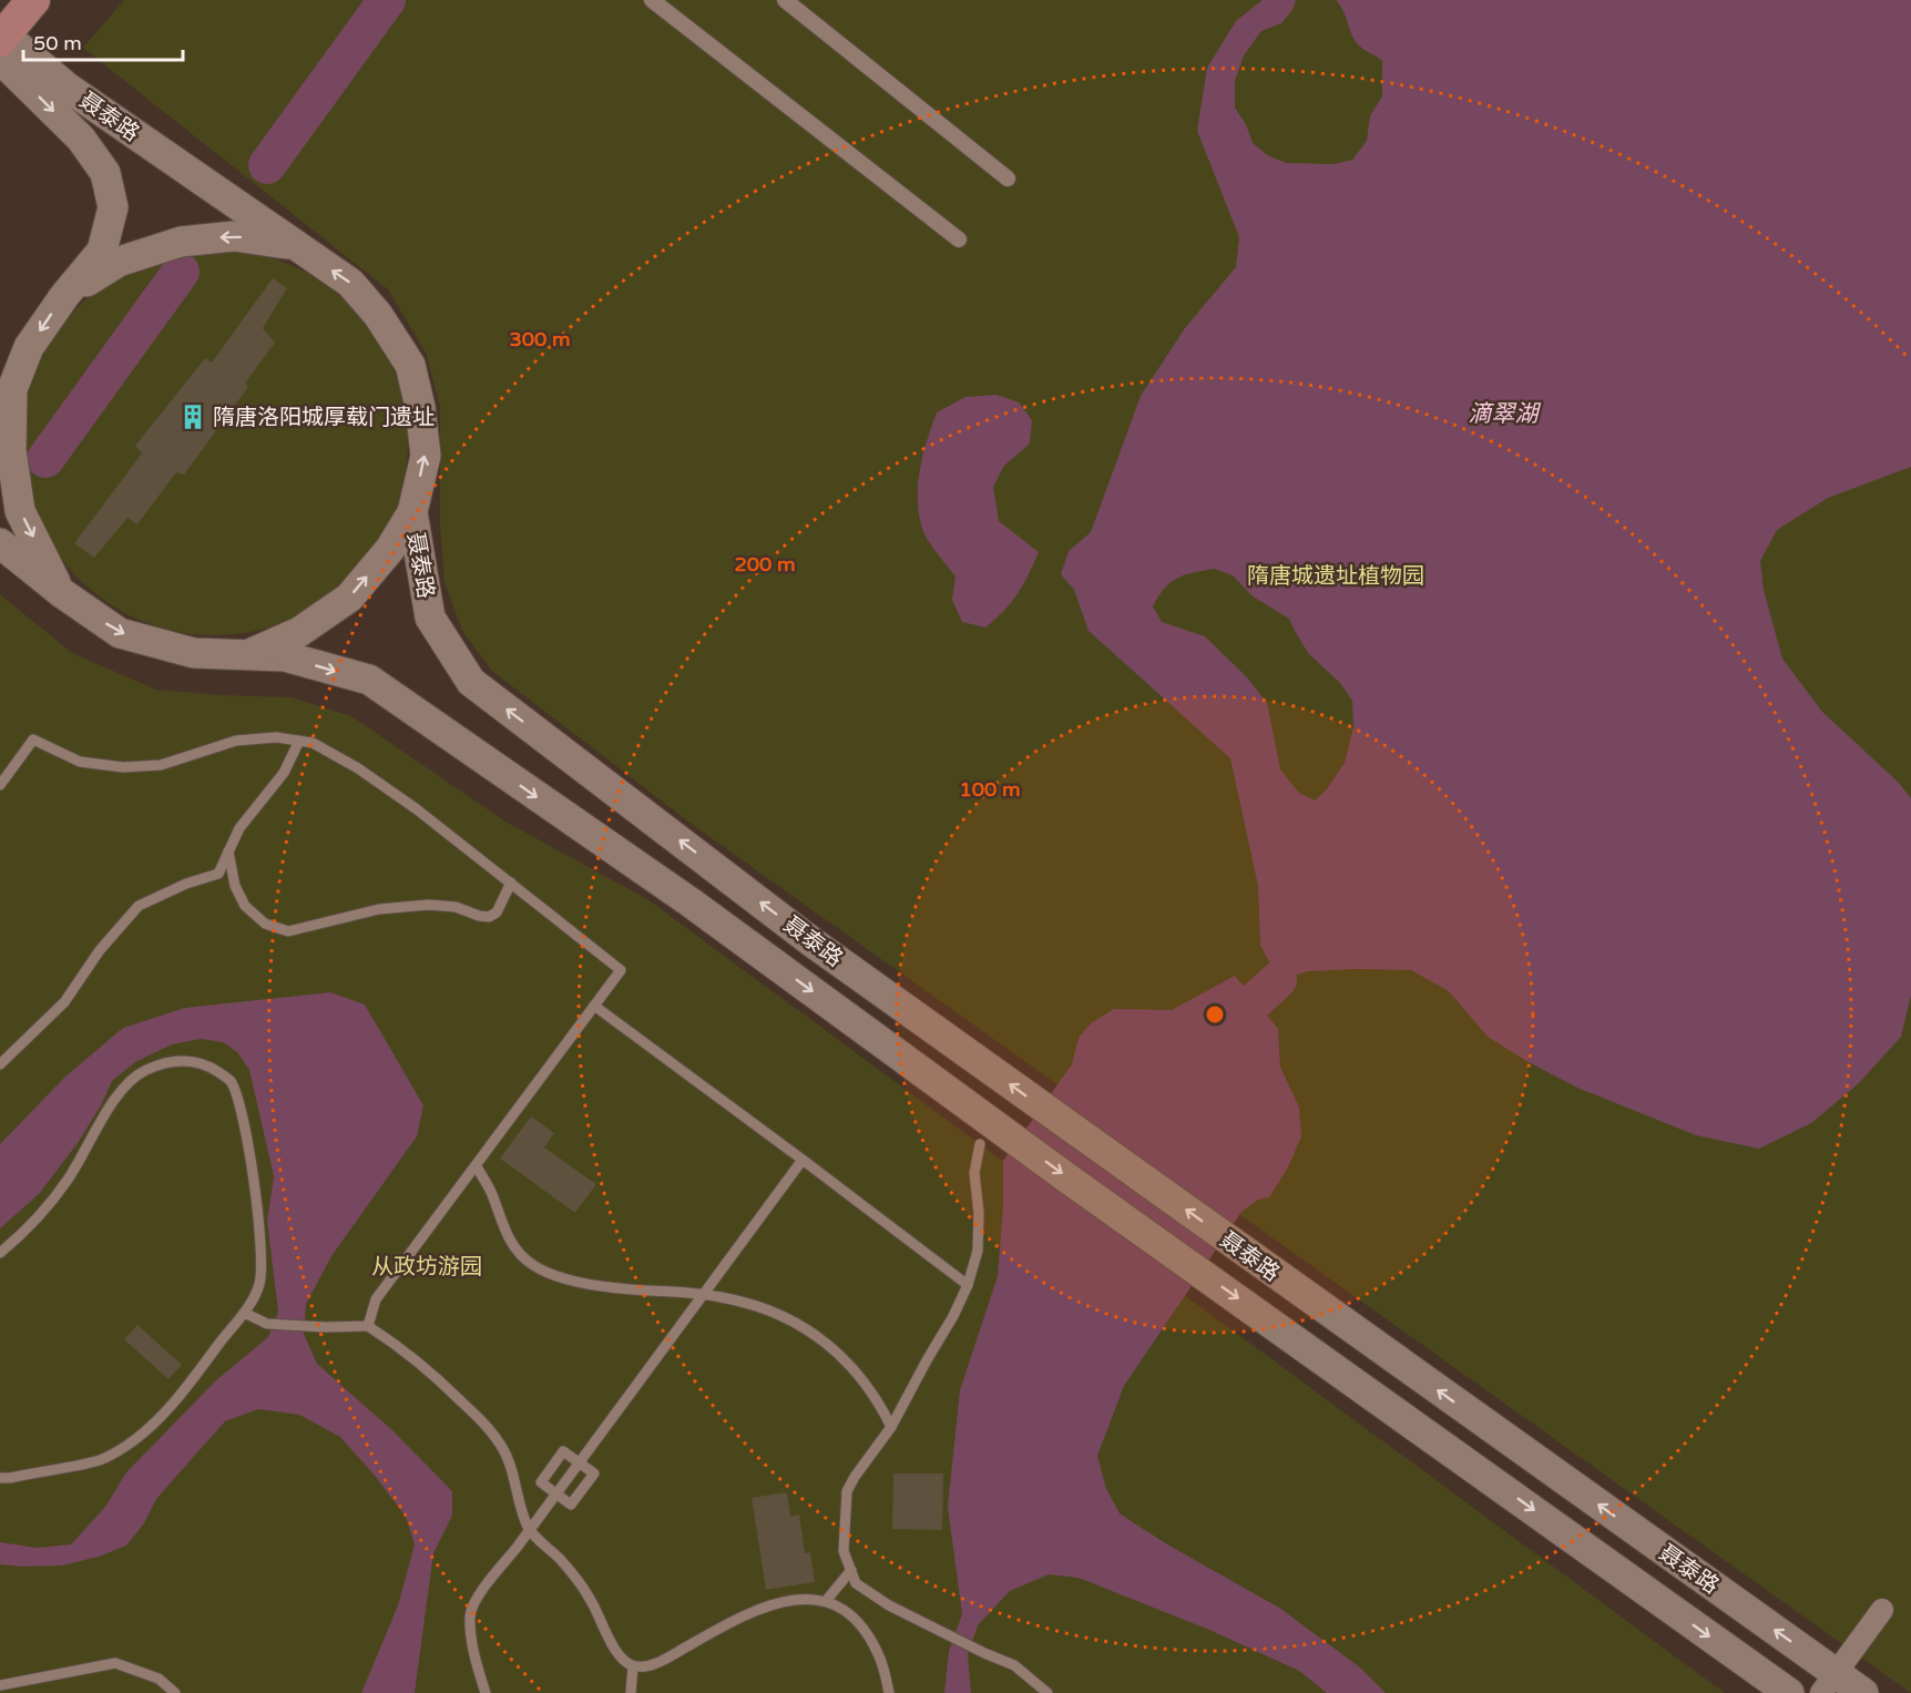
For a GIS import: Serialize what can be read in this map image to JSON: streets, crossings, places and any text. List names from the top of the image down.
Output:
{
  "streets": {
    "main road": ["聂泰路"]
  },
  "water": ["滴翠湖"],
  "parks": ["隋唐城遗址植物园", "从政坊游园"],
  "places": {
    "building": ["隋唐洛阳城厚载门遗址"]
  },
  "scale_bar": "50 m",
  "rings": ["300 m", "200 m", "100 m"]
}
